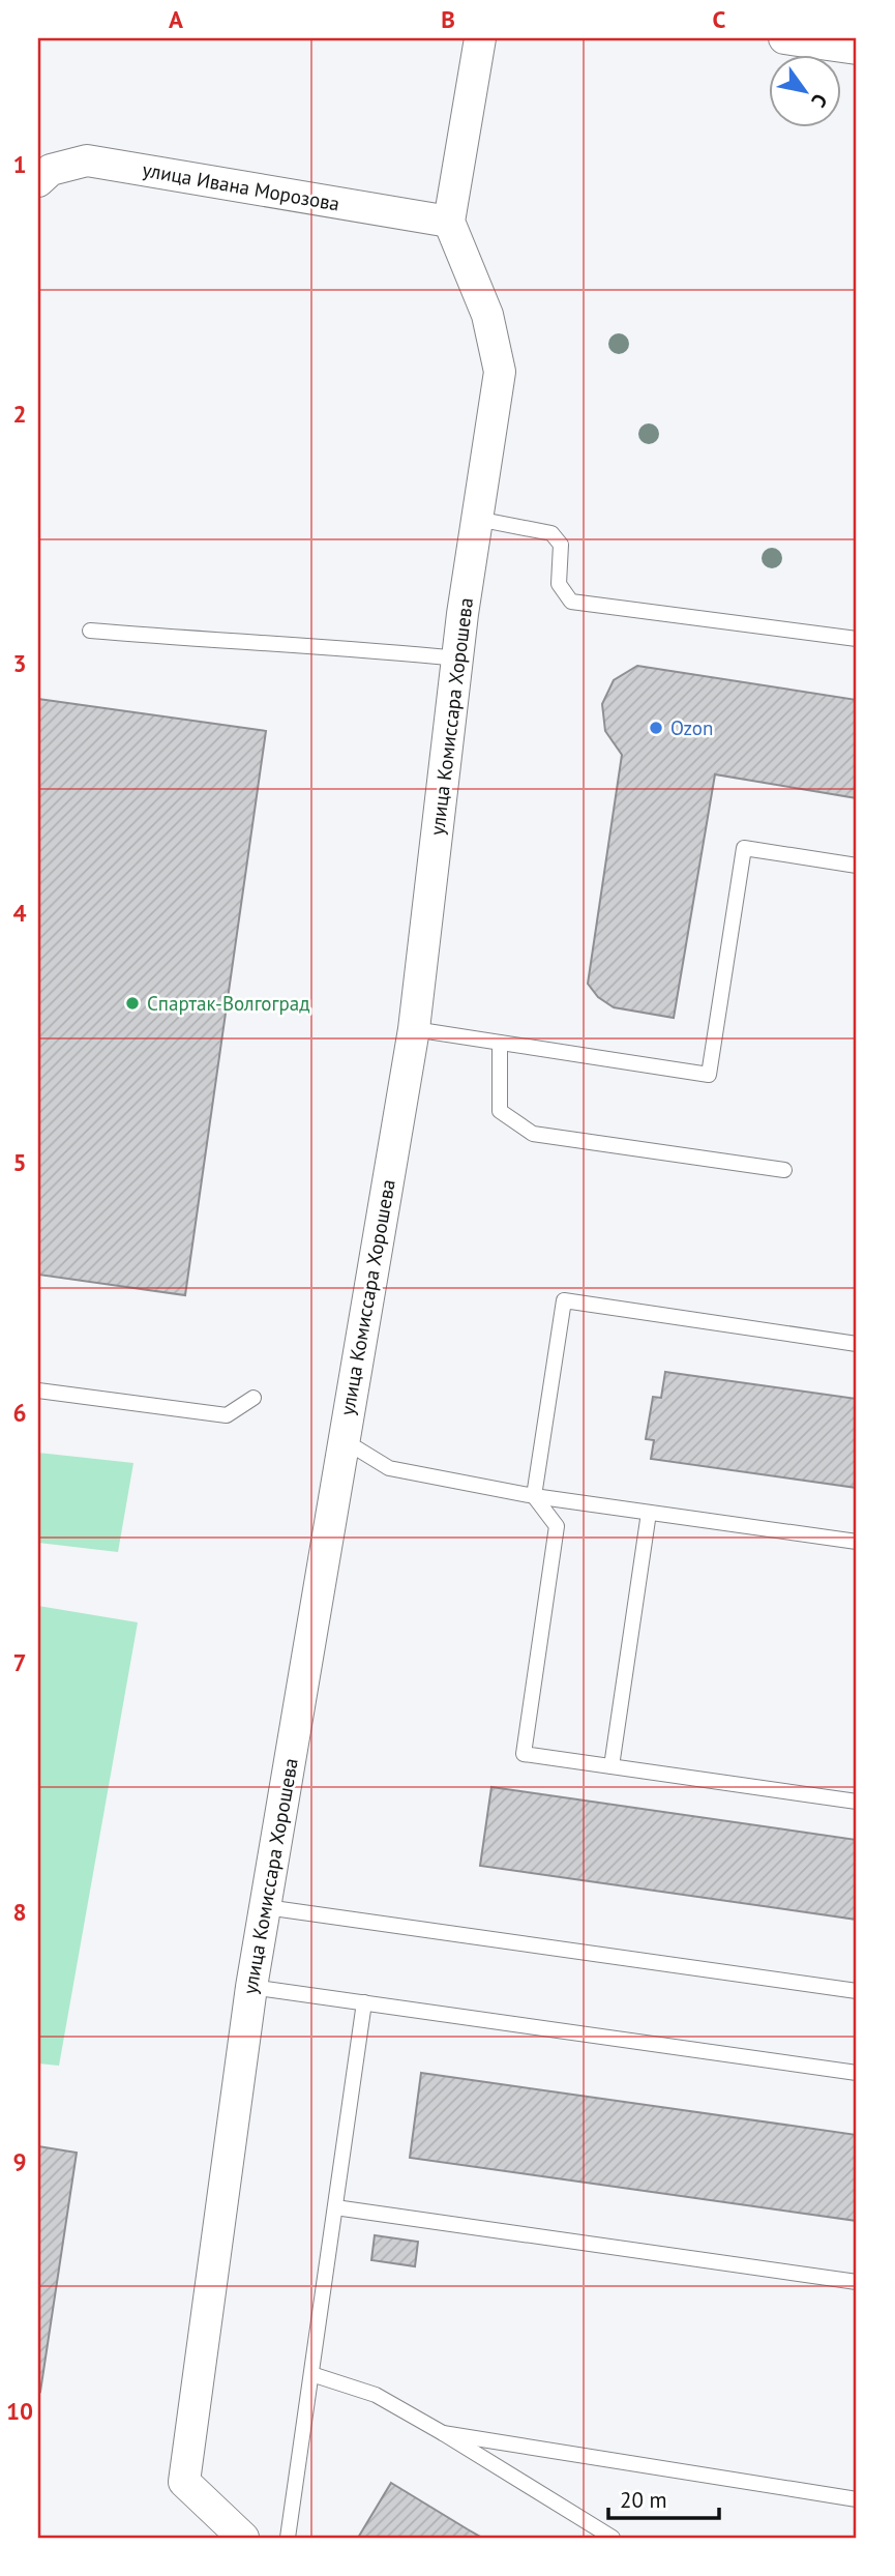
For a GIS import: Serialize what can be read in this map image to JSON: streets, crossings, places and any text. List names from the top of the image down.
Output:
{
  "streets": {
    "street": ["улица Ивана Морозова", "улица Комиссара Хорошева"]
  },
  "crossings": [
    ["улица Ивана Морозова", "улица Комиссара Хорошева"]
  ],
  "places": ["Ozon", "Спартак-Волгоград"],
  "scale_bar": "20 m",
  "north": "bottom right",
  "grid": {
    "columns": ["A", "B", "C"],
    "rows": [
      "1",
      "2",
      "3",
      "4",
      "5",
      "6",
      "7",
      "8",
      "9",
      "10"
    ]
  }
}
